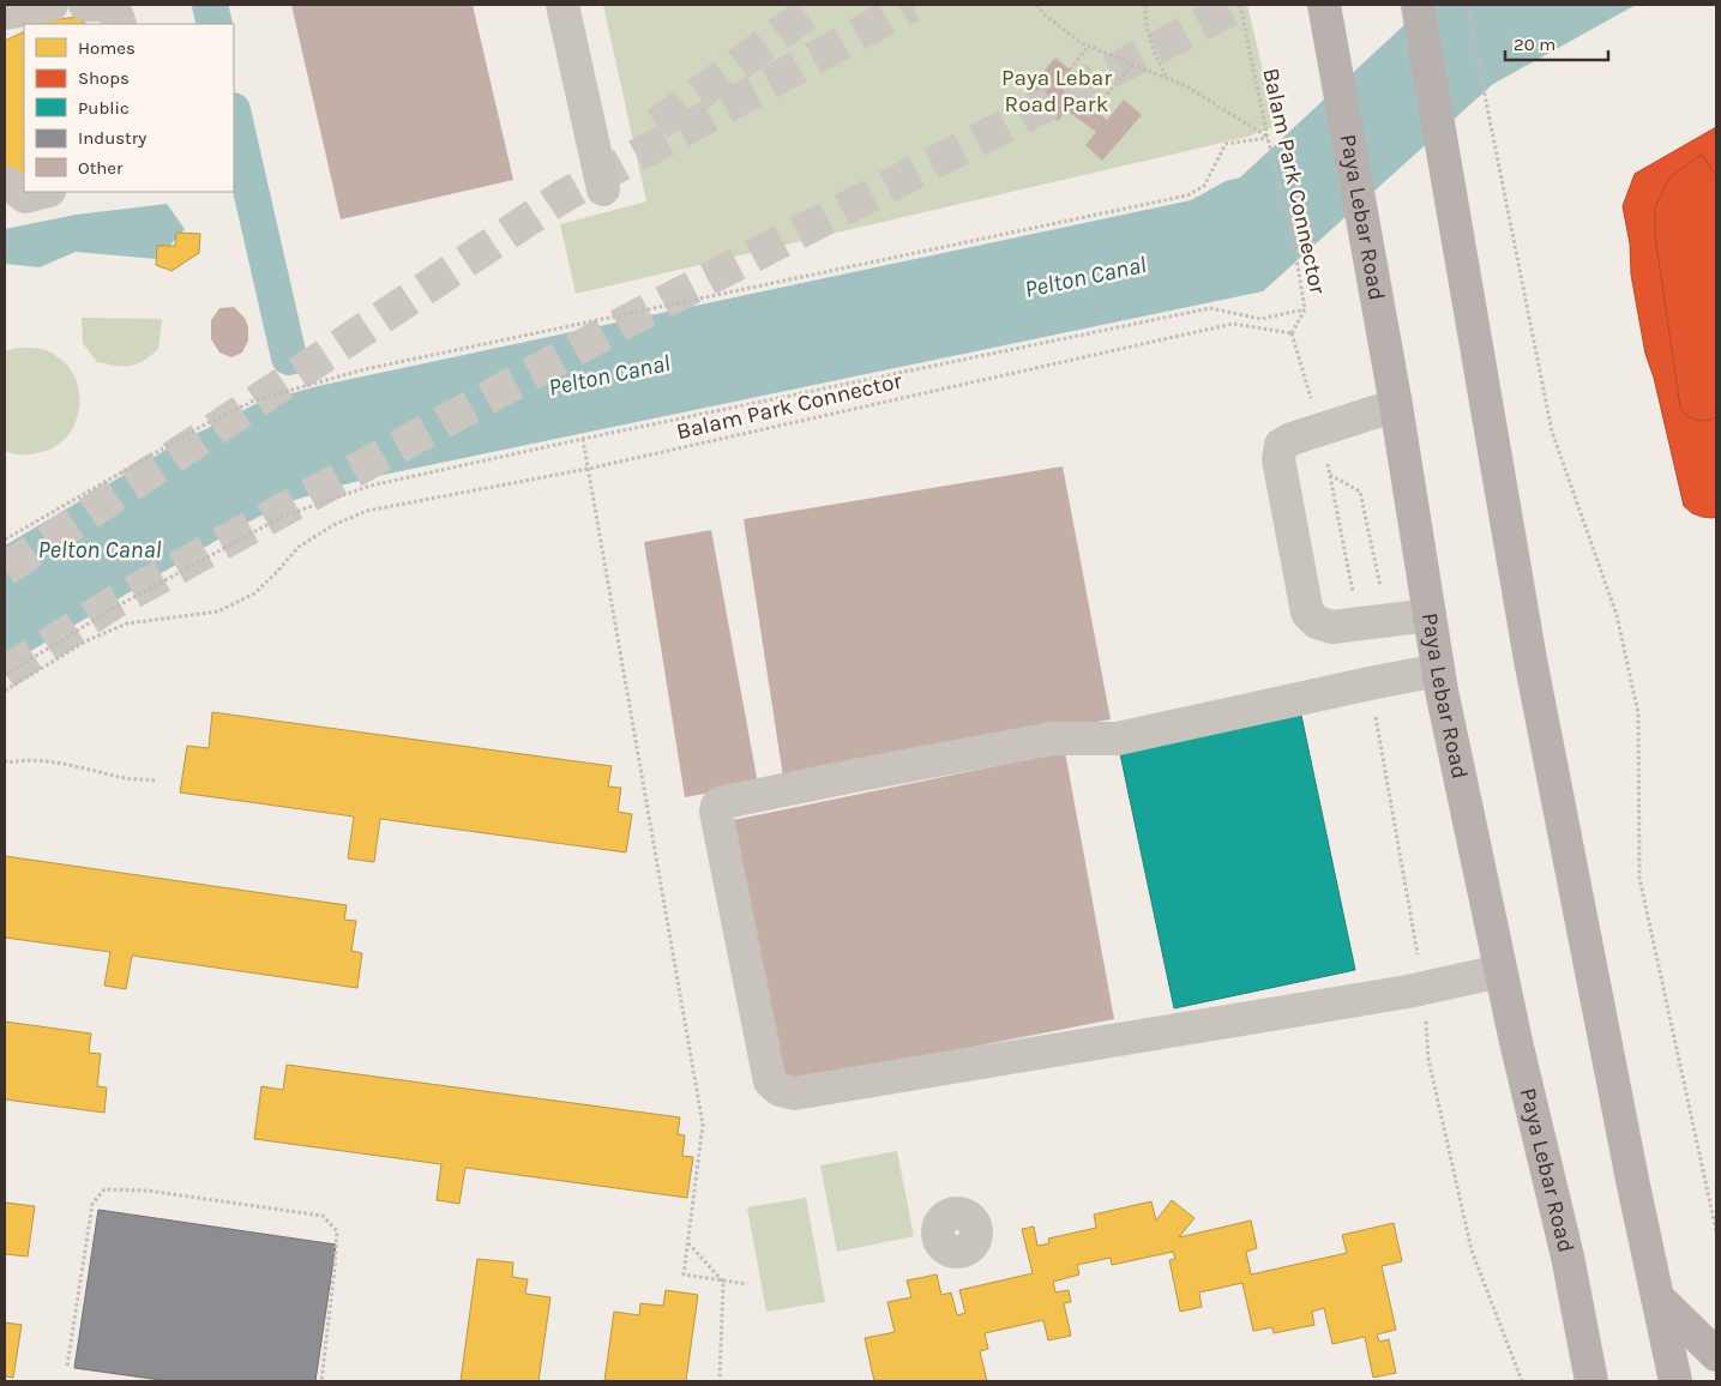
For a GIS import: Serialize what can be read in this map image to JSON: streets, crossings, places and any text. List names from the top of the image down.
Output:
{
  "streets": {
    "main road": ["Paya Lebar Road"],
    "path": ["Balam Park Connector"]
  },
  "water": ["Pelton Canal"],
  "parks": ["Paya Lebar Road Park"],
  "legend": [
    "Homes",
    "Shops",
    "Public",
    "Industry",
    "Other"
  ],
  "scale_bar": "20 m"
}
